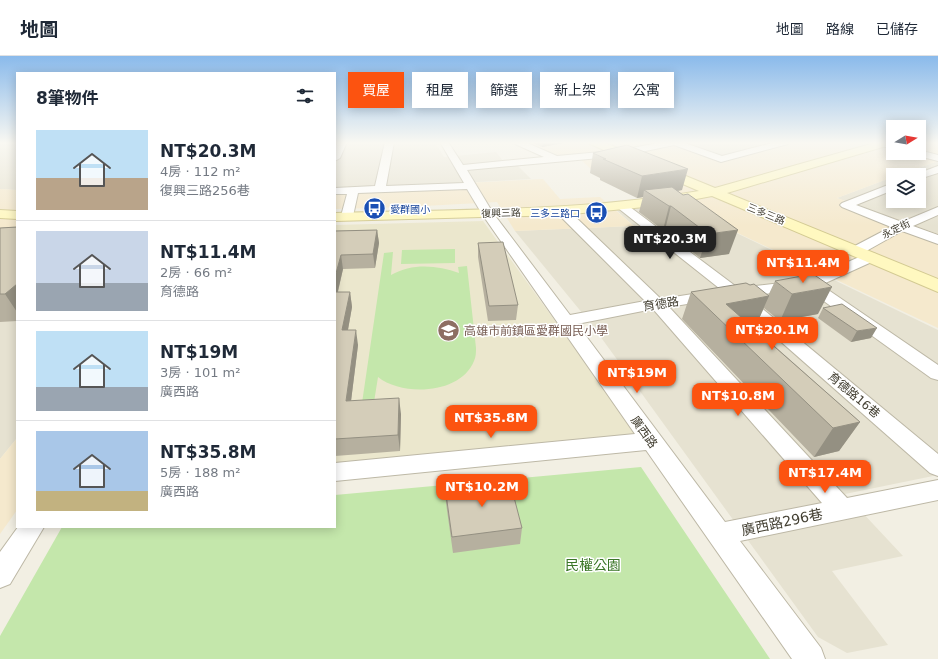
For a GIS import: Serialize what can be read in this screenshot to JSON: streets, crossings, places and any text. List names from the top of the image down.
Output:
{
  "streets": {
    "street": [
      "復興三路",
      "三多三路",
      "永定街",
      "育德路",
      "育德路16巷",
      "廣西路",
      "廣西路296巷"
    ]
  },
  "crossings": [
    ["復興三路", "三多三路"],
    ["復興三路", "育德路16巷"],
    ["復興三路", "廣西路"],
    ["三多三路", "永定街"],
    ["三多三路", "育德路"],
    ["育德路", "育德路16巷"],
    ["育德路", "廣西路"],
    ["廣西路", "廣西路296巷"]
  ],
  "parks": ["民權公園"],
  "places": {
    "bus stop": ["愛群國小", "三多三路口"],
    "school or university": ["高雄市前鎮區愛群國民小學"]
  },
  "north": "right",
  "page": {
    "header": "地圖",
    "nav": ["地圖", "路線", "已儲存"],
    "chip": [
      "買屋",
      "租屋",
      "篩選",
      "新上架",
      "公寓"
    ],
    "heading": "8筆物件",
    "list": [
      {
        "name": "NT$20.3M",
        "note": "4房 · 112 m² · 復興三路256巷"
      },
      {
        "name": "NT$11.4M",
        "note": "2房 · 66 m² · 育德路"
      },
      {
        "name": "NT$19M",
        "note": "3房 · 101 m² · 廣西路"
      },
      {
        "name": "NT$35.8M",
        "note": "5房 · 188 m² · 廣西路"
      }
    ],
    "price": [
      "NT$20.3M",
      "NT$11.4M",
      "NT$20.1M",
      "NT$19M",
      "NT$10.8M",
      "NT$35.8M",
      "NT$17.4M",
      "NT$10.2M"
    ]
  }
}
